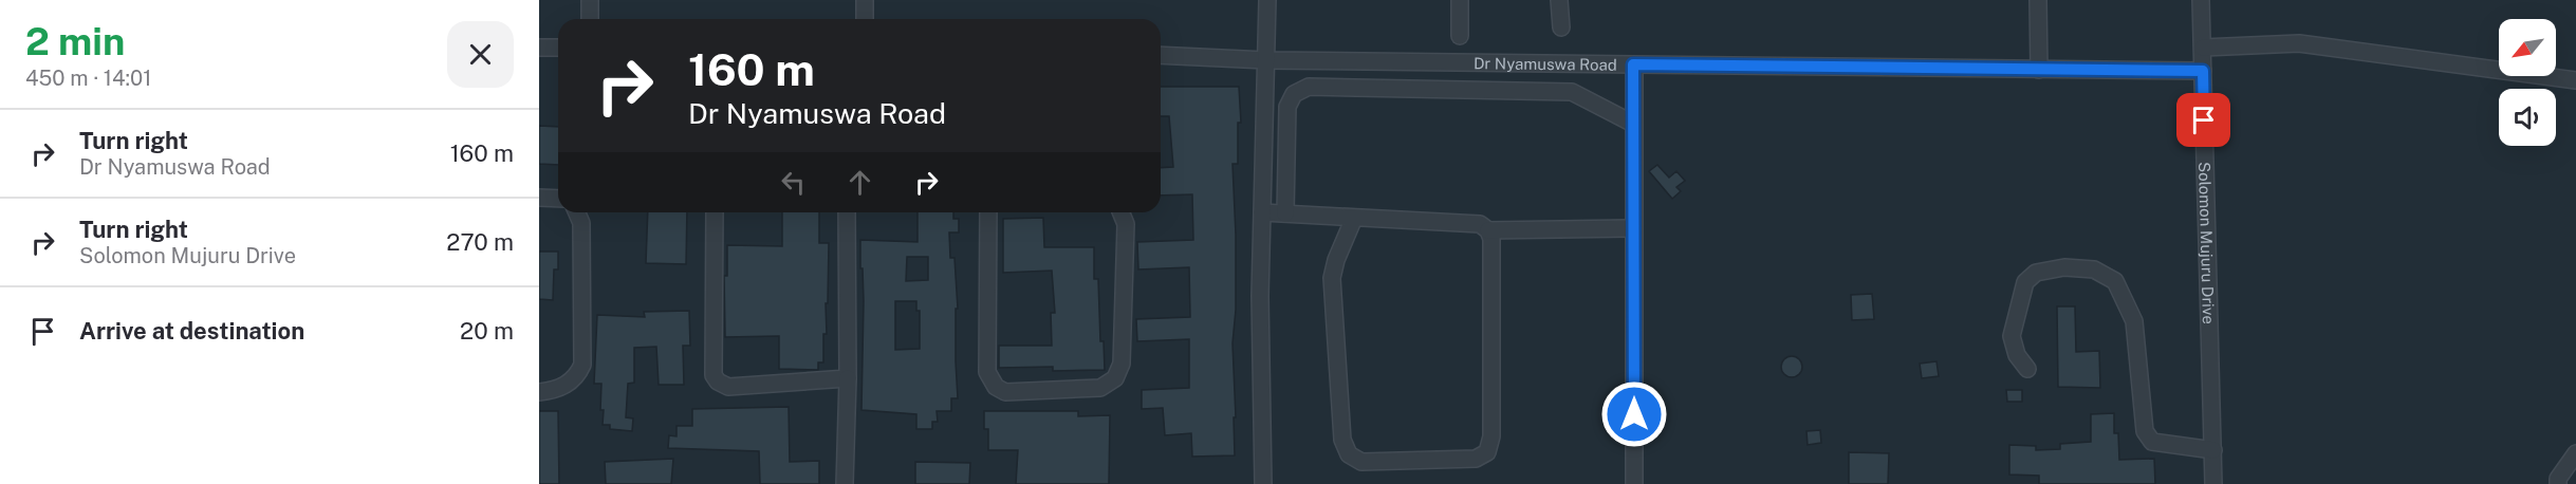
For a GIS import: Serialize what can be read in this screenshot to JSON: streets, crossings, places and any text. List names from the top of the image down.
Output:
{
  "streets": {
    "street": ["Dr Nyamuswa Road", "Solomon Mujuru Drive"]
  },
  "crossings": [
    ["Dr Nyamuswa Road", "Solomon Mujuru Drive"]
  ],
  "north": "bottom left",
  "page": {
    "heading": ["2 min", "450 m · 14:01"],
    "turn": ["160 m", "Dr Nyamuswa Road"],
    "list": [
      {
        "name": "Turn right",
        "note": "Dr Nyamuswa Road",
        "value": "160 m"
      },
      {
        "name": "Turn right",
        "note": "Solomon Mujuru Drive",
        "value": "270 m"
      },
      {
        "name": "Arrive at destination",
        "value": "20 m"
      }
    ]
  }
}
